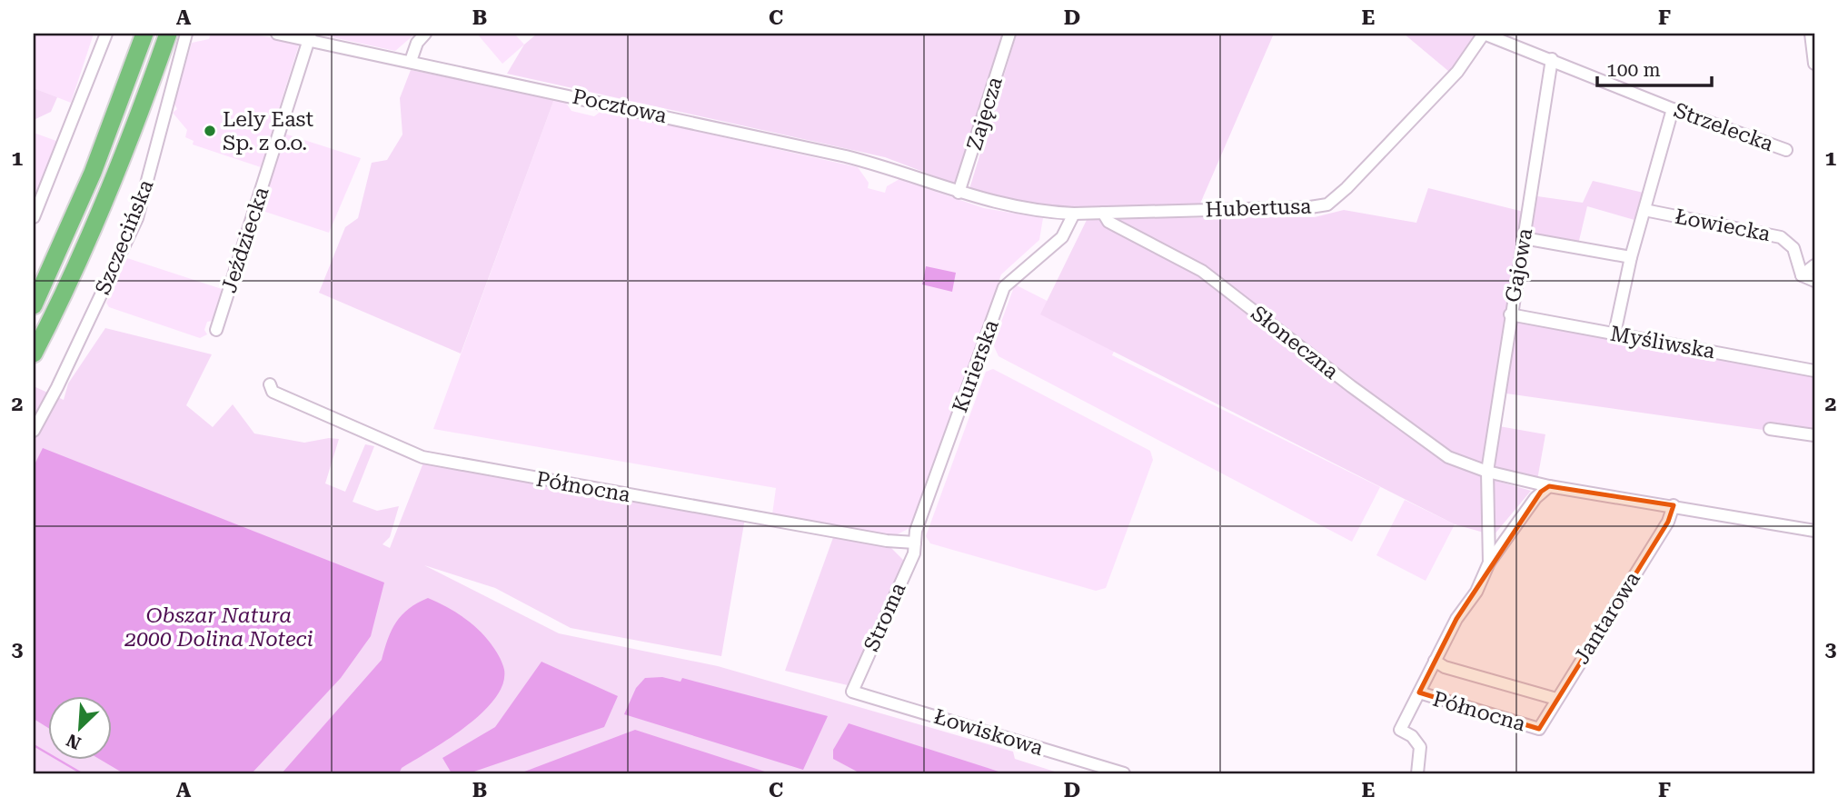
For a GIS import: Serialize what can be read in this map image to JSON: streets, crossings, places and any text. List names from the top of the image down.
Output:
{
  "streets": {
    "street": [
      "Pocztowa",
      "Zajęcza",
      "Strzelecka",
      "Hubertusa",
      "Łowiecka",
      "Szczecińska",
      "Jeździecka",
      "Gajowa",
      "Słoneczna",
      "Myśliwska",
      "Kurierska",
      "Północna",
      "Stroma",
      "Jantarowa",
      "Łowiskowa"
    ]
  },
  "crossings": [
    ["Pocztowa", "Zajęcza"],
    ["Pocztowa", "Hubertusa"],
    ["Pocztowa", "Jeździecka"],
    ["Zajęcza", "Hubertusa"],
    ["Strzelecka", "Hubertusa"],
    ["Strzelecka", "Gajowa"],
    ["Hubertusa", "Słoneczna"],
    ["Hubertusa", "Kurierska"],
    ["Gajowa", "Słoneczna"],
    ["Gajowa", "Myśliwska"],
    ["Słoneczna", "Jantarowa"],
    ["Kurierska", "Północna"],
    ["Kurierska", "Stroma"],
    ["Północna", "Stroma"],
    ["Północna", "Jantarowa"],
    ["Stroma", "Łowiskowa"]
  ],
  "parks": ["Obszar Natura 2000 Dolina Noteci"],
  "places": ["Lely East Sp. z o.o."],
  "scale_bar": "100 m",
  "north": "bottom left",
  "grid": {
    "columns": [
      "A",
      "B",
      "C",
      "D",
      "E",
      "F"
    ],
    "rows": ["1", "2", "3"]
  }
}
